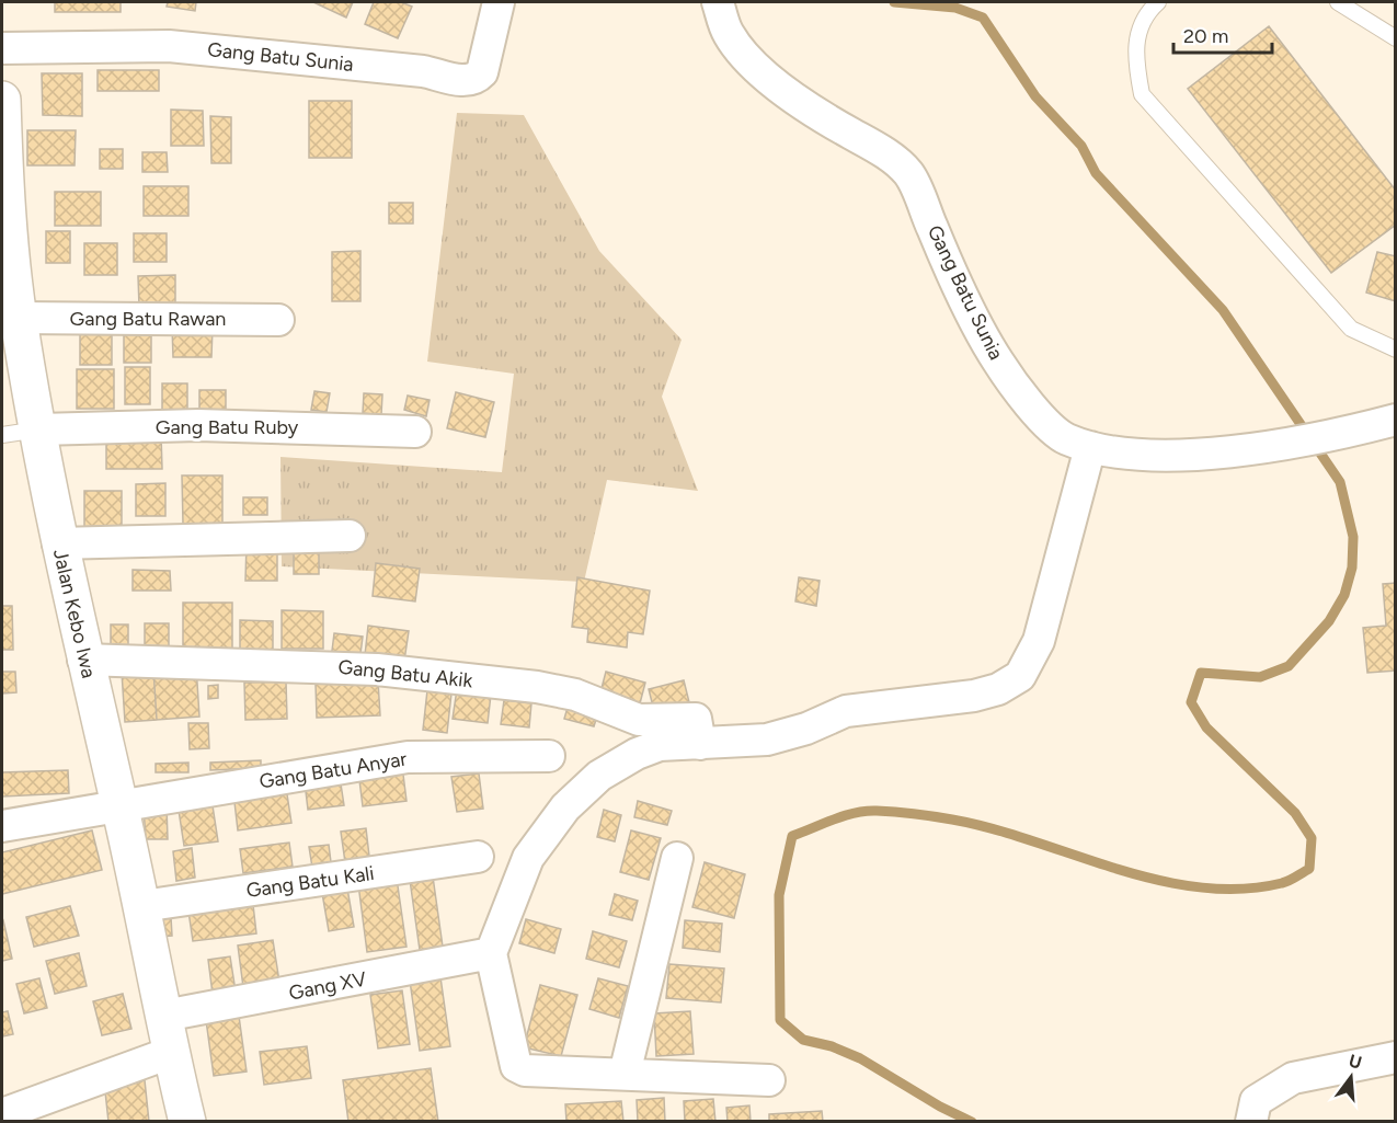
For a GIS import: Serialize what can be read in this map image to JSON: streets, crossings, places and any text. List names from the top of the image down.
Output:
{
  "streets": {
    "street": [
      "Gang Batu Sunia",
      "Gang Batu Rawan",
      "Gang Batu Ruby",
      "Jalan Kebo Iwa",
      "Gang Batu Akik",
      "Gang Batu Anyar",
      "Gang Batu Kali",
      "Gang XV"
    ]
  },
  "crossings": [
    ["Gang Batu Rawan", "Jalan Kebo Iwa"],
    ["Gang Batu Ruby", "Jalan Kebo Iwa"],
    ["Jalan Kebo Iwa", "Gang Batu Akik"],
    ["Jalan Kebo Iwa", "Gang Batu Anyar"],
    ["Jalan Kebo Iwa", "Gang Batu Kali"],
    ["Jalan Kebo Iwa", "Gang XV"]
  ],
  "scale_bar": "20 m",
  "north": "top"
}
